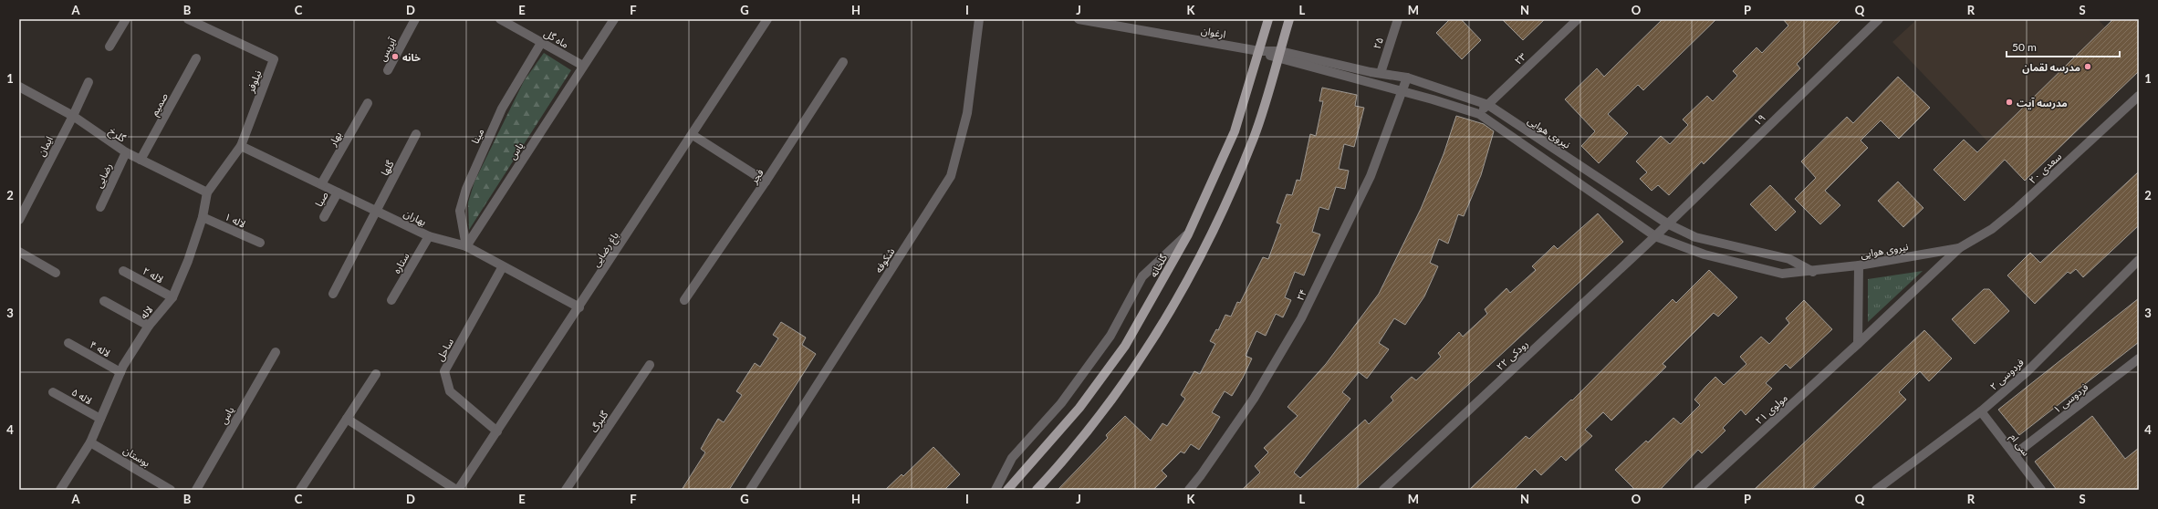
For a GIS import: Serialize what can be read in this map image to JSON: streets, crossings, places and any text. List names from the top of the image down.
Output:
{
  "streets": {
    "main road": ["گلخانه"],
    "street": [
      "ارغوان",
      "ماه گل",
      "۲۵",
      "آیریس",
      "۲۳",
      "نیلوفر",
      "صمیم",
      "۱۹",
      "نیروی هوایی",
      "گلرخ",
      "مینا",
      "بهار",
      "ایمان",
      "یاس",
      "گلها",
      "سعدی ۲۰",
      "رضایی",
      "فجر",
      "صبا",
      "بهاران",
      "لاله ۱",
      "باغ رضایی",
      "شکوفه",
      "ستاره",
      "لاله ۲",
      "۲۴",
      "لاله",
      "لاله ۴",
      "ساحل",
      "رودکی ۲۲",
      "فردوسی ۲",
      "لاله ۵",
      "فردوسی ۱",
      "مولوی ۲۱",
      "گلبرگ",
      "سی ام",
      "بوستان"
    ]
  },
  "crossings": [
    ["ارغوان", "نیروی هوایی"],
    ["ارغوان", "گلخانه"],
    ["ماه گل", "مینا"],
    ["ماه گل", "یاس"],
    ["۲۵", "نیروی هوایی"],
    ["۲۳", "نیروی هوایی"],
    ["نیلوفر", "گلرخ"],
    ["نیلوفر", "بهاران"],
    ["نیلوفر", "لاله"],
    ["صمیم", "گلرخ"],
    ["۱۹", "نیروی هوایی"],
    ["۱۹", "رودکی ۲۲"],
    ["نیروی هوایی", "سعدی ۲۰"],
    ["نیروی هوایی", "۲۴"],
    ["نیروی هوایی", "رودکی ۲۲"],
    ["نیروی هوایی", "مولوی ۲۱"],
    ["گلرخ", "ایمان"],
    ["گلرخ", "رضایی"],
    ["گلرخ", "لاله"],
    ["مینا", "یاس"],
    ["مینا", "بهاران"],
    ["بهار", "بهاران"],
    ["یاس", "بهاران"],
    ["گلها", "بهاران"],
    ["سعدی ۲۰", "مولوی ۲۱"],
    ["صبا", "بهاران"],
    ["بهاران", "باغ رضایی"],
    ["بهاران", "ستاره"],
    ["بهاران", "ساحل"],
    ["لاله ۱", "لاله"],
    ["باغ رضایی", "ساحل"],
    ["لاله ۲", "لاله"],
    ["لاله", "لاله ۴"],
    ["لاله", "لاله ۵"],
    ["لاله", "بوستان"],
    ["فردوسی ۲", "سی ام"],
    ["فردوسی ۱", "سی ام"]
  ],
  "places": ["خانه", "مدرسه لقمان", "مدرسه آیت"],
  "scale_bar": "50 m",
  "grid": {
    "columns": [
      "A",
      "B",
      "C",
      "D",
      "E",
      "F",
      "G",
      "H",
      "I",
      "J",
      "K",
      "L",
      "M",
      "N",
      "O",
      "P",
      "Q",
      "R",
      "S"
    ],
    "rows": [
      "1",
      "2",
      "3",
      "4"
    ]
  }
}
